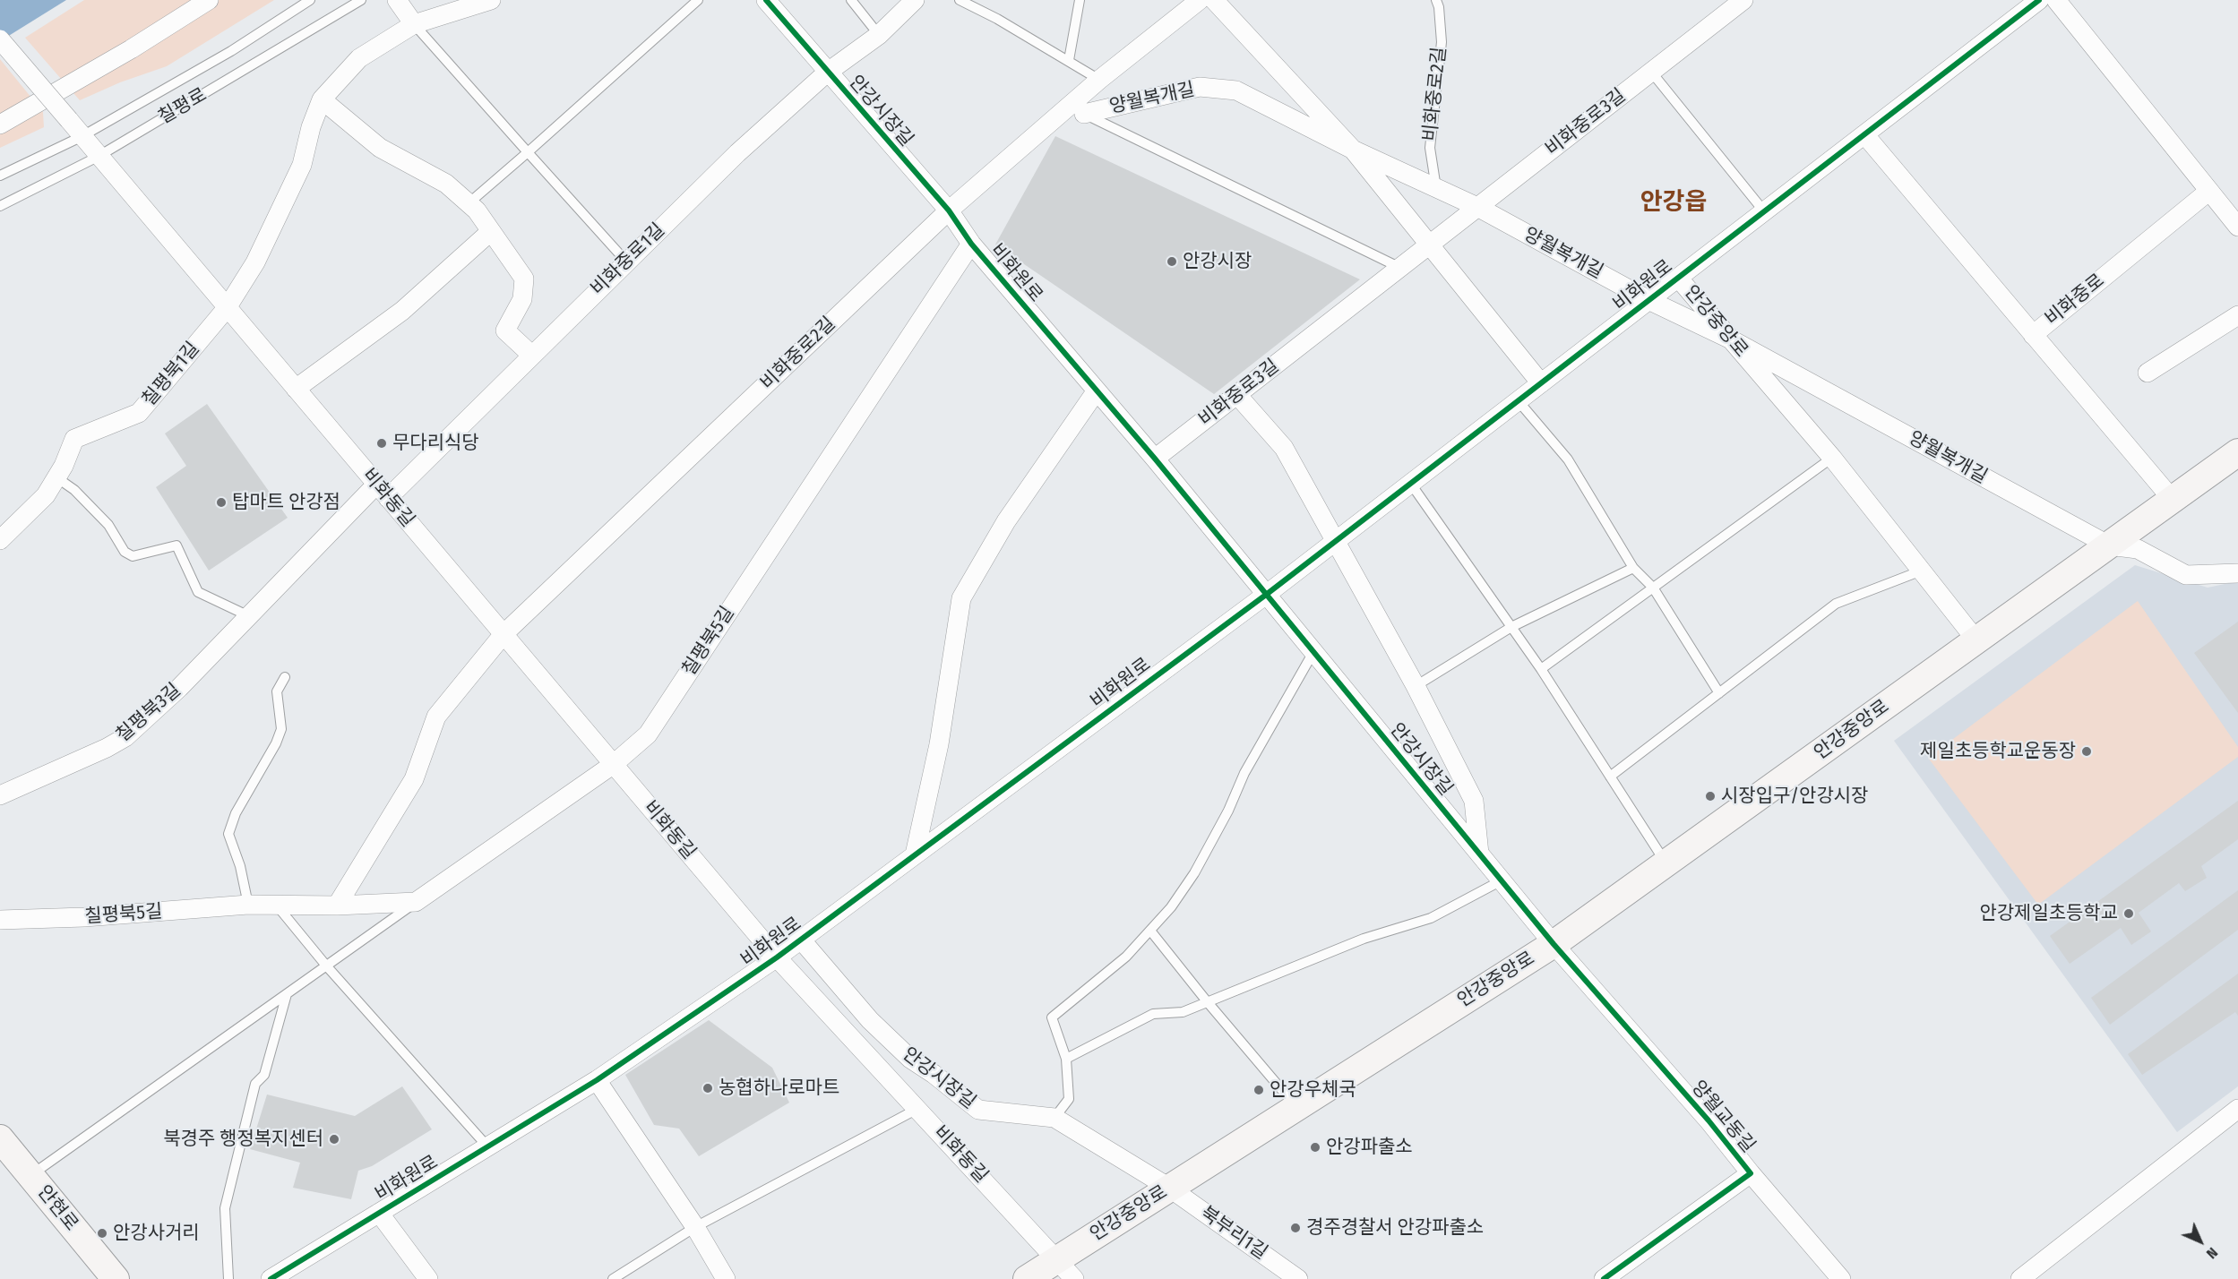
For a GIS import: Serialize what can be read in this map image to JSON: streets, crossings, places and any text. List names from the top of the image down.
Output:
{
  "streets": {
    "main road": ["안강중앙로", "안현로"],
    "street": [
      "비화중로2길",
      "양월복개길",
      "안강시장길",
      "비화중로3길",
      "비화중로1길",
      "비화원로",
      "비화중로",
      "칠평북1길",
      "비화동길",
      "칠평북5길",
      "칠평북3길",
      "양월교동길",
      "북부리1길"
    ],
    "lane": ["칠평로"]
  },
  "crossings": [
    ["비화중로2길", "양월복개길"],
    ["비화중로2길", "안강시장길"],
    ["비화중로2길", "비화동길"],
    ["양월복개길", "비화중로3길"],
    ["양월복개길", "비화원로"],
    ["양월복개길", "안강중앙로"],
    ["칠평로", "비화동길"],
    ["안강시장길", "비화중로3길"],
    ["안강시장길", "비화중로1길"],
    ["안강시장길", "비화원로"],
    ["안강시장길", "안강중앙로"],
    ["안강시장길", "칠평북5길"],
    ["안강시장길", "양월교동길"],
    ["안강시장길", "북부리1길"],
    ["비화중로3길", "비화원로"],
    ["비화중로1길", "비화동길"],
    ["비화중로1길", "칠평북3길"],
    ["비화원로", "안강중앙로"],
    ["비화원로", "비화동길"],
    ["비화원로", "칠평북5길"],
    ["비화중로", "안강중앙로"],
    ["안강중앙로", "비화동길"],
    ["안강중앙로", "양월교동길"],
    ["안강중앙로", "북부리1길"],
    ["칠평북1길", "비화동길"],
    ["비화동길", "칠평북5길"],
    ["비화동길", "칠평북3길"]
  ],
  "districts": ["안강읍"],
  "places": [
    "안강시장",
    "무다리식당",
    "탑마트 안강점",
    "제일초등학교운동장",
    "시장입구/안강시장",
    "안강제일초등학교",
    "농협하나로마트",
    "안강우체국",
    "북경주 행정복지센터",
    "안강파출소",
    "경주경찰서 안강파출소",
    "안강사거리"
  ],
  "north": "bottom right"
}
